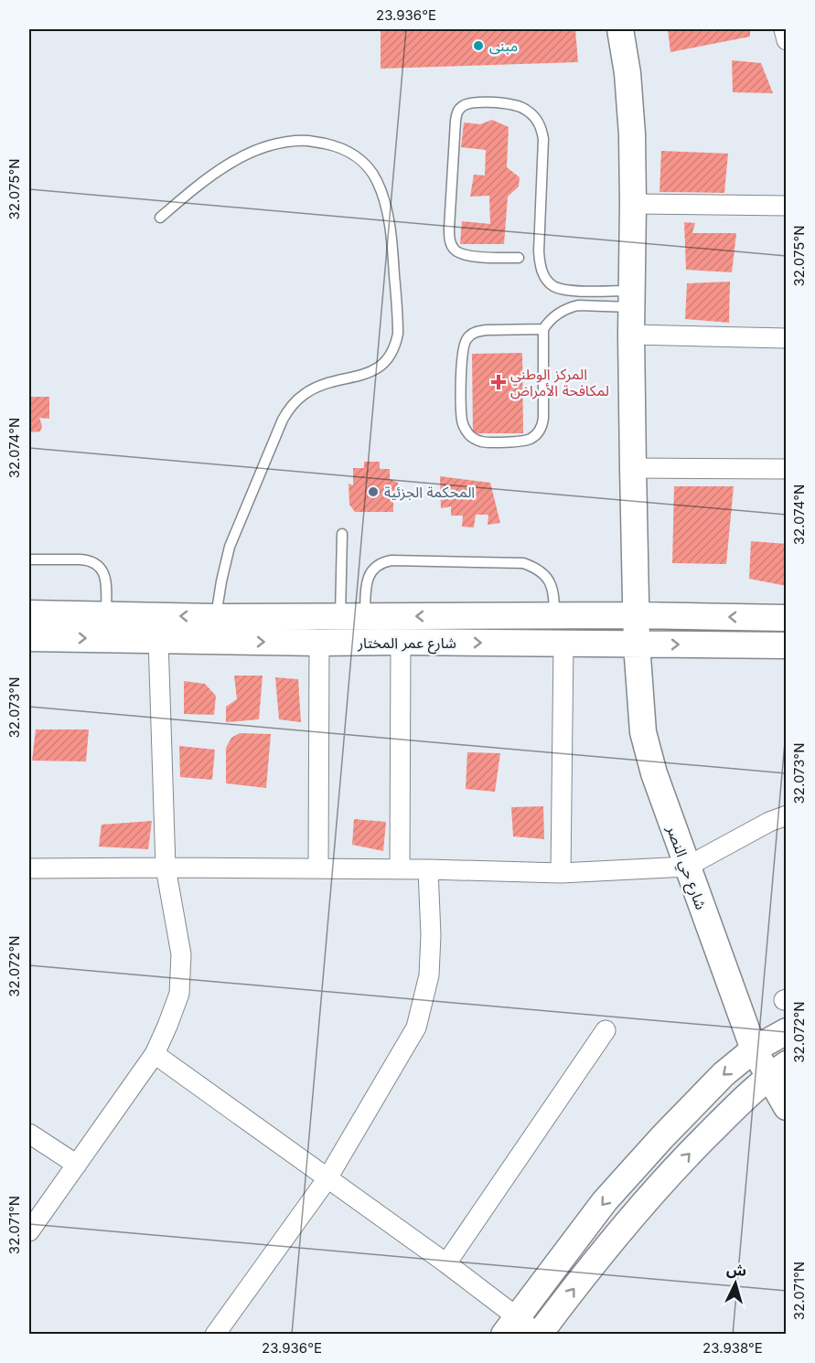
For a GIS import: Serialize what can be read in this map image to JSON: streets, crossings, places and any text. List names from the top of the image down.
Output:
{
  "streets": {
    "street": ["شارع عمر المختار", "شارع حي النصر"]
  },
  "crossings": [
    ["شارع عمر المختار", "شارع حي النصر"]
  ],
  "places": {
    "other": ["مبنى", "المحكمة الجزئية"],
    "health": ["المركز الوطني لمكافحة الأمراض"]
  },
  "north": "top",
  "coordinates": [
    "23.936°E",
    "32.075°N",
    "32.074°N",
    "32.073°N",
    "32.072°N",
    "32.071°N",
    "23.938°E"
  ]
}
